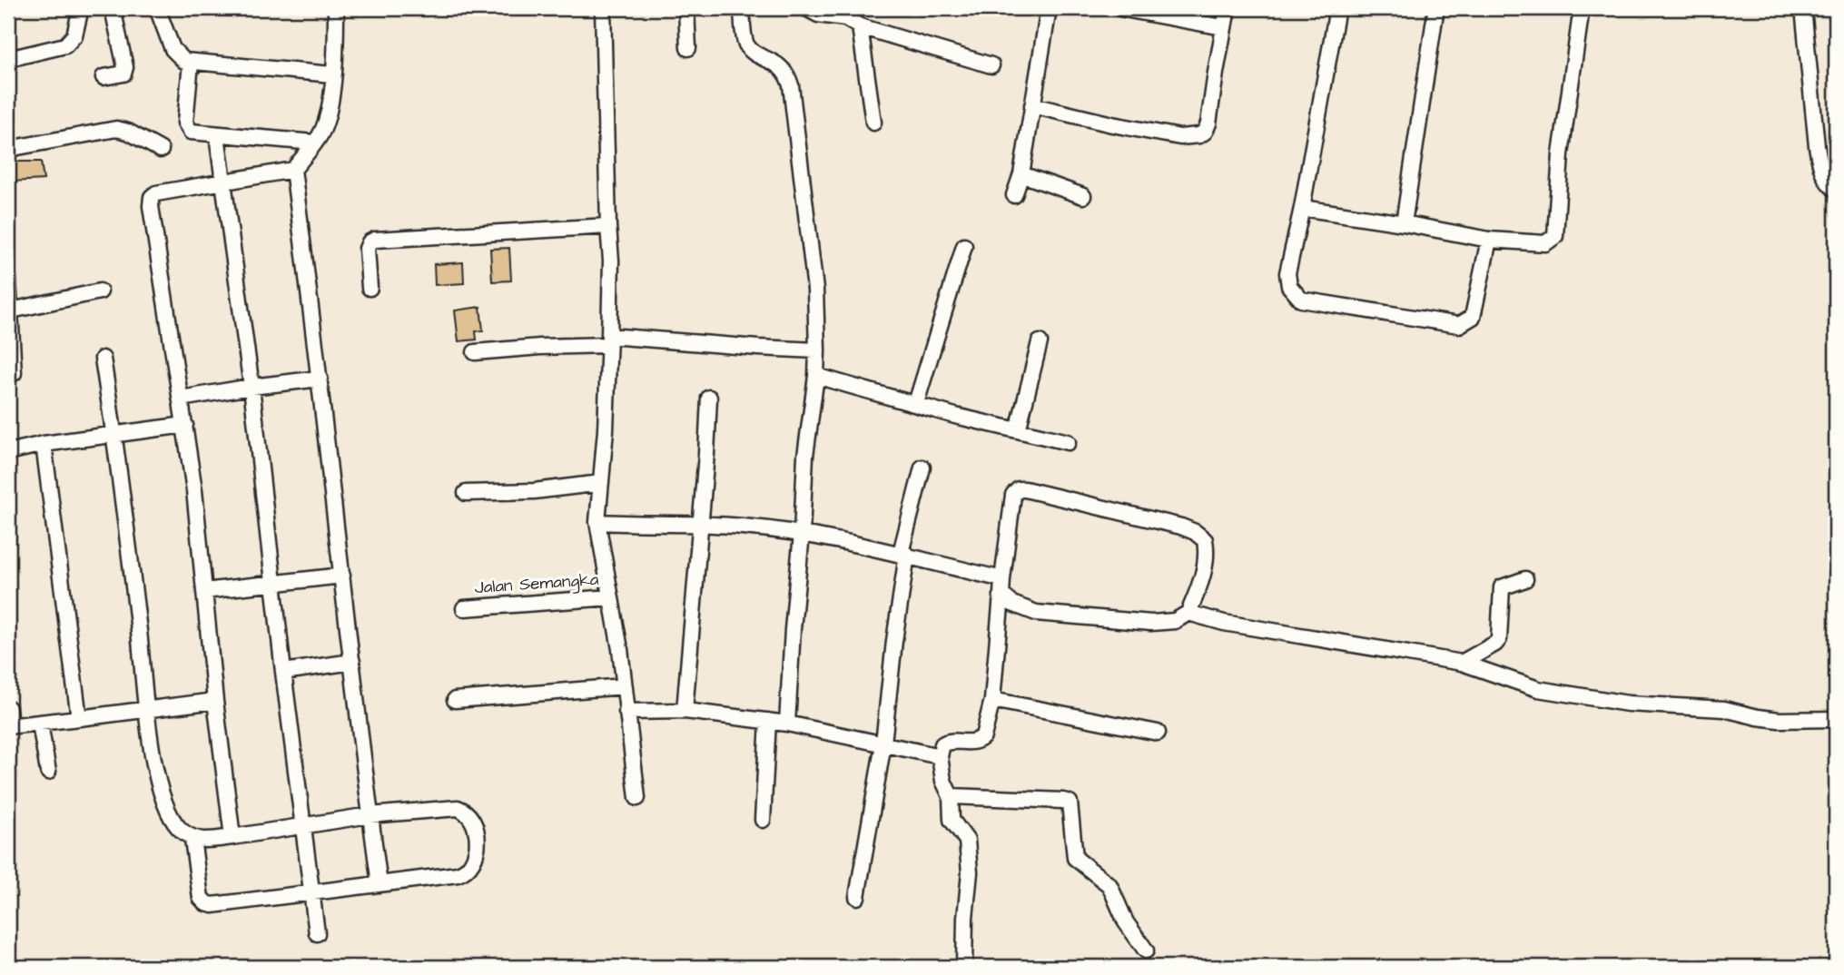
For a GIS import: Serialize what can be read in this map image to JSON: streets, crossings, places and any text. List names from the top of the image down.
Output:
{
  "streets": {
    "street": ["Jalan Semangka"]
  }
}
